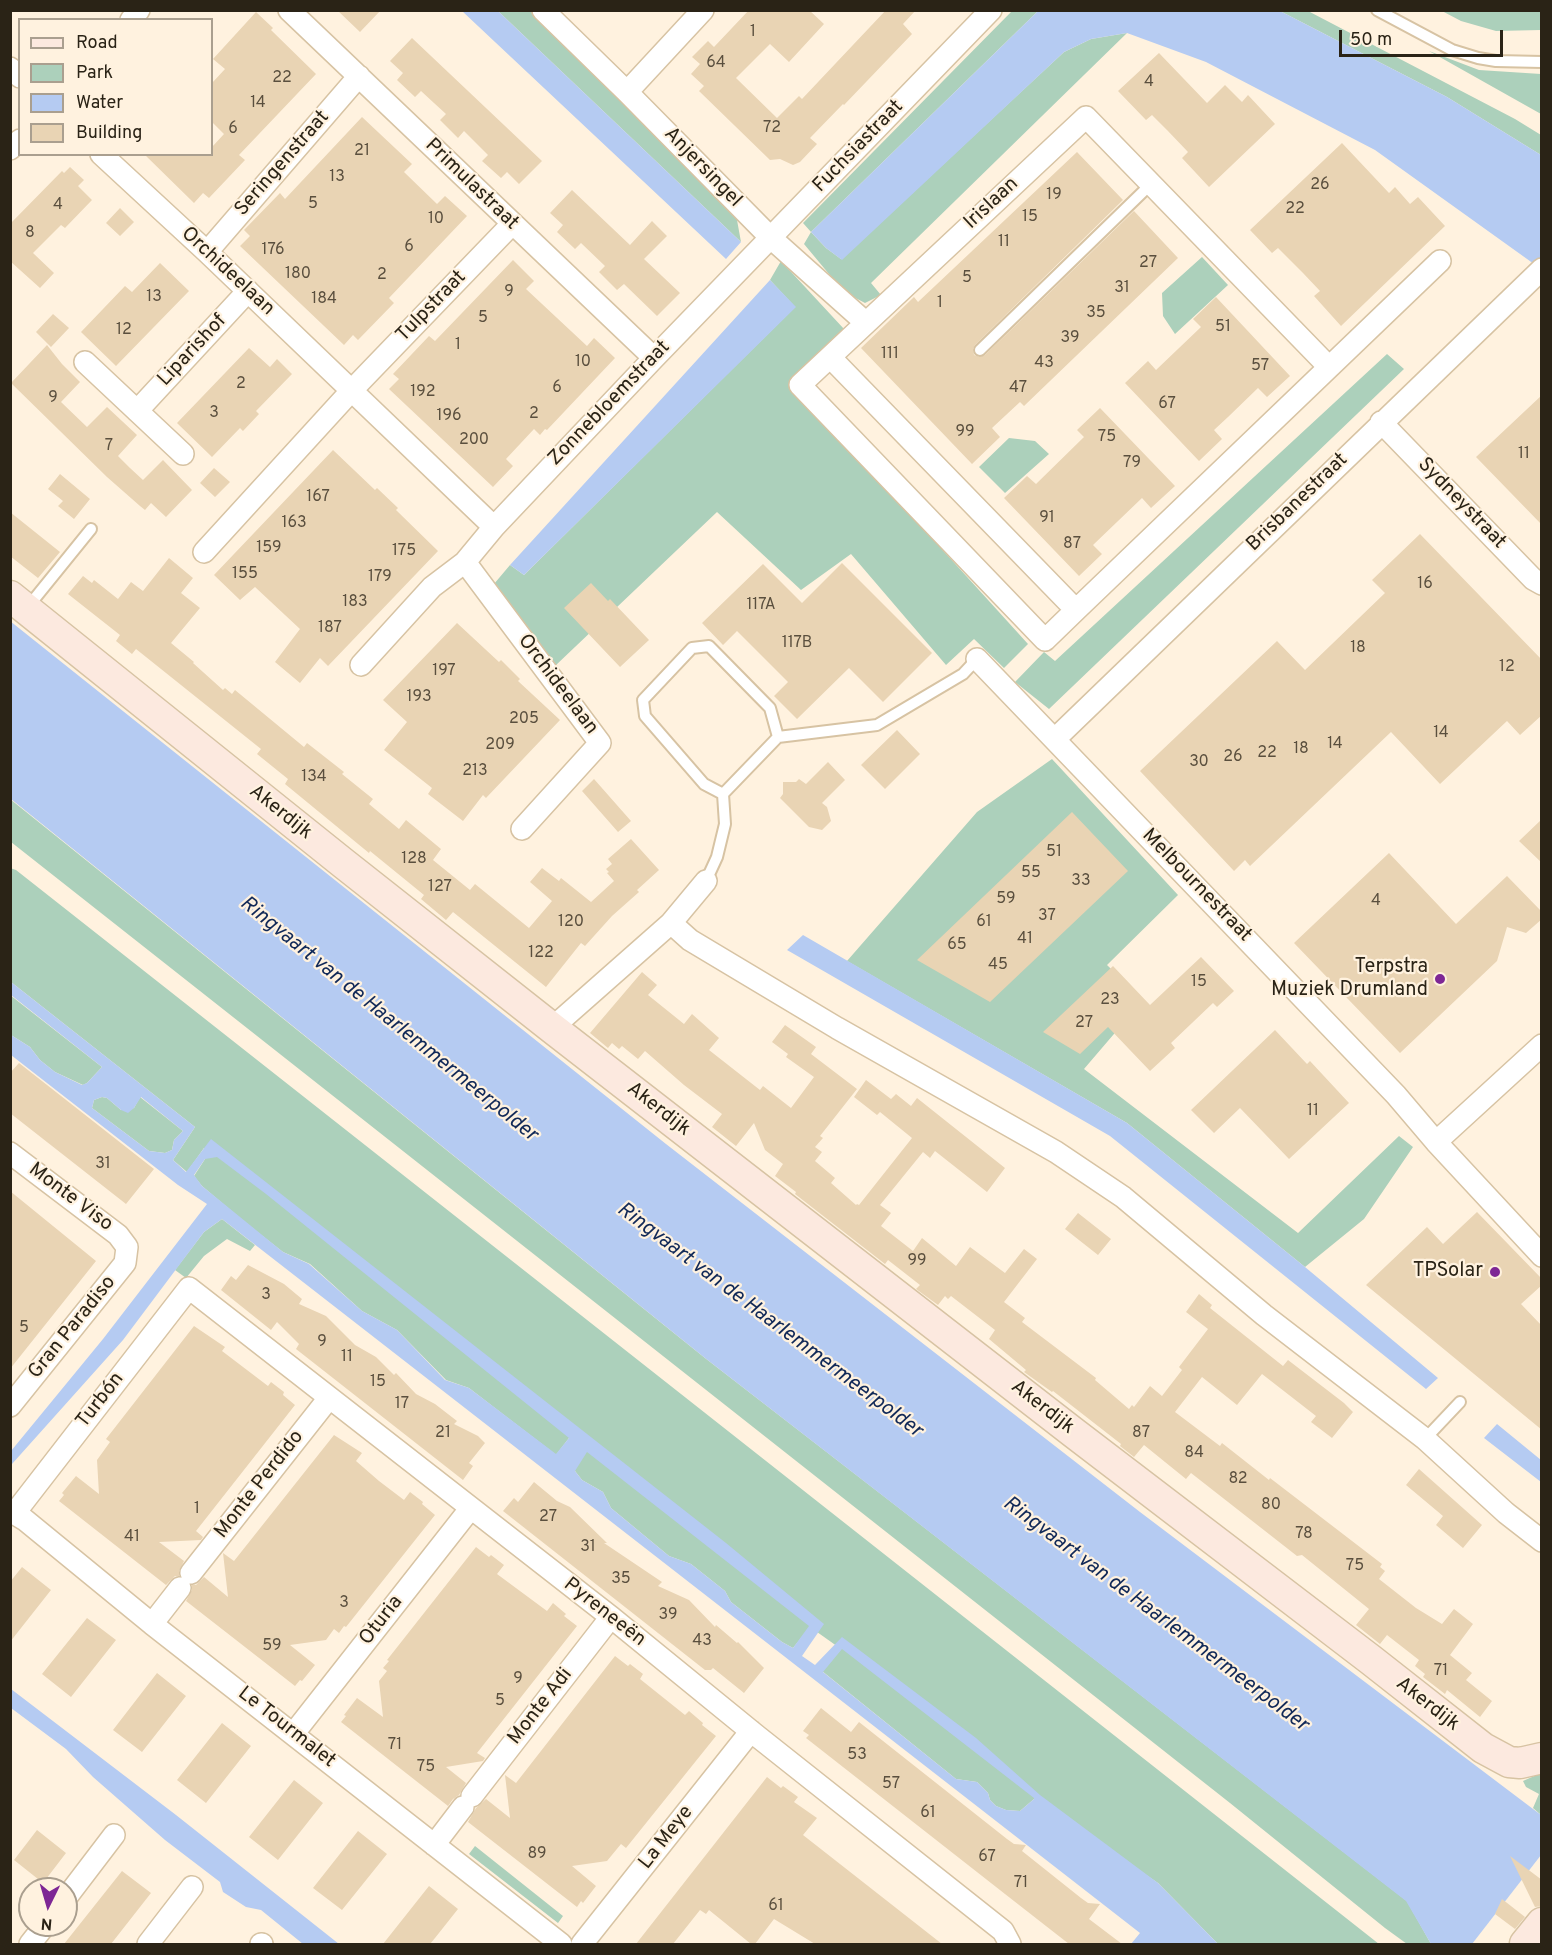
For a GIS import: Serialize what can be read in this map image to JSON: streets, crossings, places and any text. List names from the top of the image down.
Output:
{
  "streets": {
    "street": [
      "Fuchsiastraat",
      "Seringenstraat",
      "Anjersingel",
      "Primulastraat",
      "Irislaan",
      "Orchideelaan",
      "Tulpstraat",
      "Liparishof",
      "Zonnebloemstraat",
      "Brisbanestraat",
      "Sydneystraat",
      "Akerdijk",
      "Melbournestraat",
      "Monte Viso",
      "Gran Paradiso",
      "Turbón",
      "Monte Perdido",
      "Pyreneeën",
      "Oturia",
      "Monte Adi",
      "Le Tourmalet",
      "La Meye"
    ]
  },
  "crossings": [
    ["Fuchsiastraat", "Anjersingel"],
    ["Fuchsiastraat", "Zonnebloemstraat"],
    ["Seringenstraat", "Primulastraat"],
    ["Seringenstraat", "Orchideelaan"],
    ["Anjersingel", "Irislaan"],
    ["Primulastraat", "Tulpstraat"],
    ["Primulastraat", "Zonnebloemstraat"],
    ["Orchideelaan", "Tulpstraat"],
    ["Orchideelaan", "Liparishof"],
    ["Orchideelaan", "Zonnebloemstraat"],
    ["Brisbanestraat", "Sydneystraat"],
    ["Brisbanestraat", "Melbournestraat"],
    ["Monte Viso", "Gran Paradiso"],
    ["Turbón", "Pyreneeën"],
    ["Turbón", "Le Tourmalet"],
    ["Monte Perdido", "Pyreneeën"],
    ["Monte Perdido", "Le Tourmalet"],
    ["Pyreneeën", "Oturia"],
    ["Pyreneeën", "Monte Adi"],
    ["Pyreneeën", "La Meye"],
    ["Oturia", "Le Tourmalet"],
    ["Monte Adi", "Le Tourmalet"]
  ],
  "water": ["Ringvaart van de Haarlemmermeerpolder"],
  "places": ["Terpstra Muziek Drumland", "TPSolar"],
  "house_numbers": [
    "1",
    "64",
    "22",
    "4",
    "14",
    "72",
    "6",
    "21",
    "13",
    "26",
    "19",
    "5",
    "4",
    "22",
    "15",
    "10",
    "8",
    "11",
    "6",
    "176",
    "27",
    "180",
    "2",
    "5",
    "31",
    "9",
    "13",
    "184",
    "1",
    "35",
    "5",
    "51",
    "12",
    "39",
    "1",
    "111",
    "10",
    "43",
    "57",
    "2",
    "6",
    "47",
    "192",
    "9",
    "67",
    "3",
    "2",
    "196",
    "99",
    "75",
    "200",
    "7",
    "11",
    "79",
    "167",
    "91",
    "163",
    "87",
    "159",
    "175",
    "155",
    "179",
    "16",
    "183",
    "117A",
    "187",
    "117B",
    "18",
    "12",
    "197",
    "193",
    "205",
    "14",
    "14",
    "209",
    "18",
    "22",
    "26",
    "30",
    "213",
    "134",
    "51",
    "128",
    "55",
    "33",
    "127",
    "59",
    "4",
    "37",
    "120",
    "61",
    "41",
    "65",
    "122",
    "45",
    "15",
    "23",
    "27",
    "11",
    "31",
    "99",
    "3",
    "5",
    "9",
    "11",
    "15",
    "17",
    "21",
    "87",
    "84",
    "82",
    "80",
    "1",
    "27",
    "78",
    "41",
    "31",
    "75",
    "35",
    "3",
    "39",
    "43",
    "59",
    "71",
    "9",
    "5",
    "71",
    "53",
    "75",
    "57",
    "61",
    "89",
    "67",
    "71",
    "61"
  ],
  "legend": [
    "Road",
    "Park",
    "Water",
    "Building"
  ],
  "scale_bar": "50 m",
  "north": "bottom"
}
